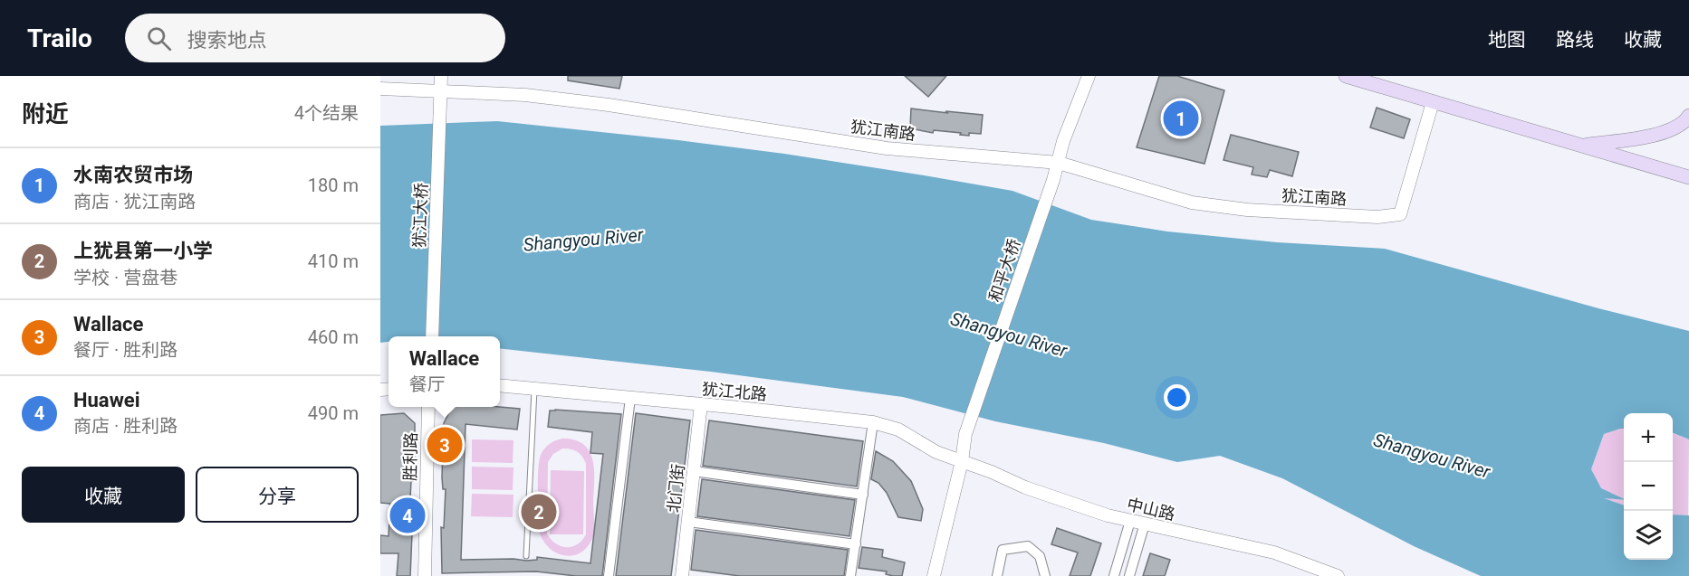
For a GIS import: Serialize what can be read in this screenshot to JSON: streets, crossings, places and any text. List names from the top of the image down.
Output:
{
  "streets": {
    "street": [
      "犹江南路",
      "犹江大桥",
      "和平大桥",
      "犹江北路",
      "胜利路",
      "北门街",
      "中山路"
    ]
  },
  "crossings": [
    ["犹江南路", "犹江大桥"],
    ["犹江南路", "和平大桥"],
    ["和平大桥", "犹江北路"],
    ["和平大桥", "中山路"],
    ["犹江北路", "北门街"],
    ["犹江北路", "中山路"]
  ],
  "water": ["Shangyou River"],
  "page": {
    "header": "Trailo",
    "search": "搜索地点",
    "nav": ["地图", "路线", "收藏"],
    "heading": ["附近", "4个结果"],
    "pins": [
      "1",
      "3",
      "2",
      "4"
    ],
    "list": [
      {
        "mark": "1",
        "name": "水南农贸市场",
        "note": "商店 · 犹江南路",
        "value": "180 m"
      },
      {
        "mark": "2",
        "name": "上犹县第一小学",
        "note": "学校 · 营盘巷",
        "value": "410 m"
      },
      {
        "mark": "3",
        "name": "Wallace",
        "note": "餐厅 · 胜利路",
        "value": "460 m"
      },
      {
        "mark": "4",
        "name": "Huawei",
        "note": "商店 · 胜利路",
        "value": "490 m"
      }
    ],
    "popup": ["Wallace", "餐厅"],
    "map_buttons": ["+", "−"],
    "buttons": ["收藏", "分享"]
  }
}
